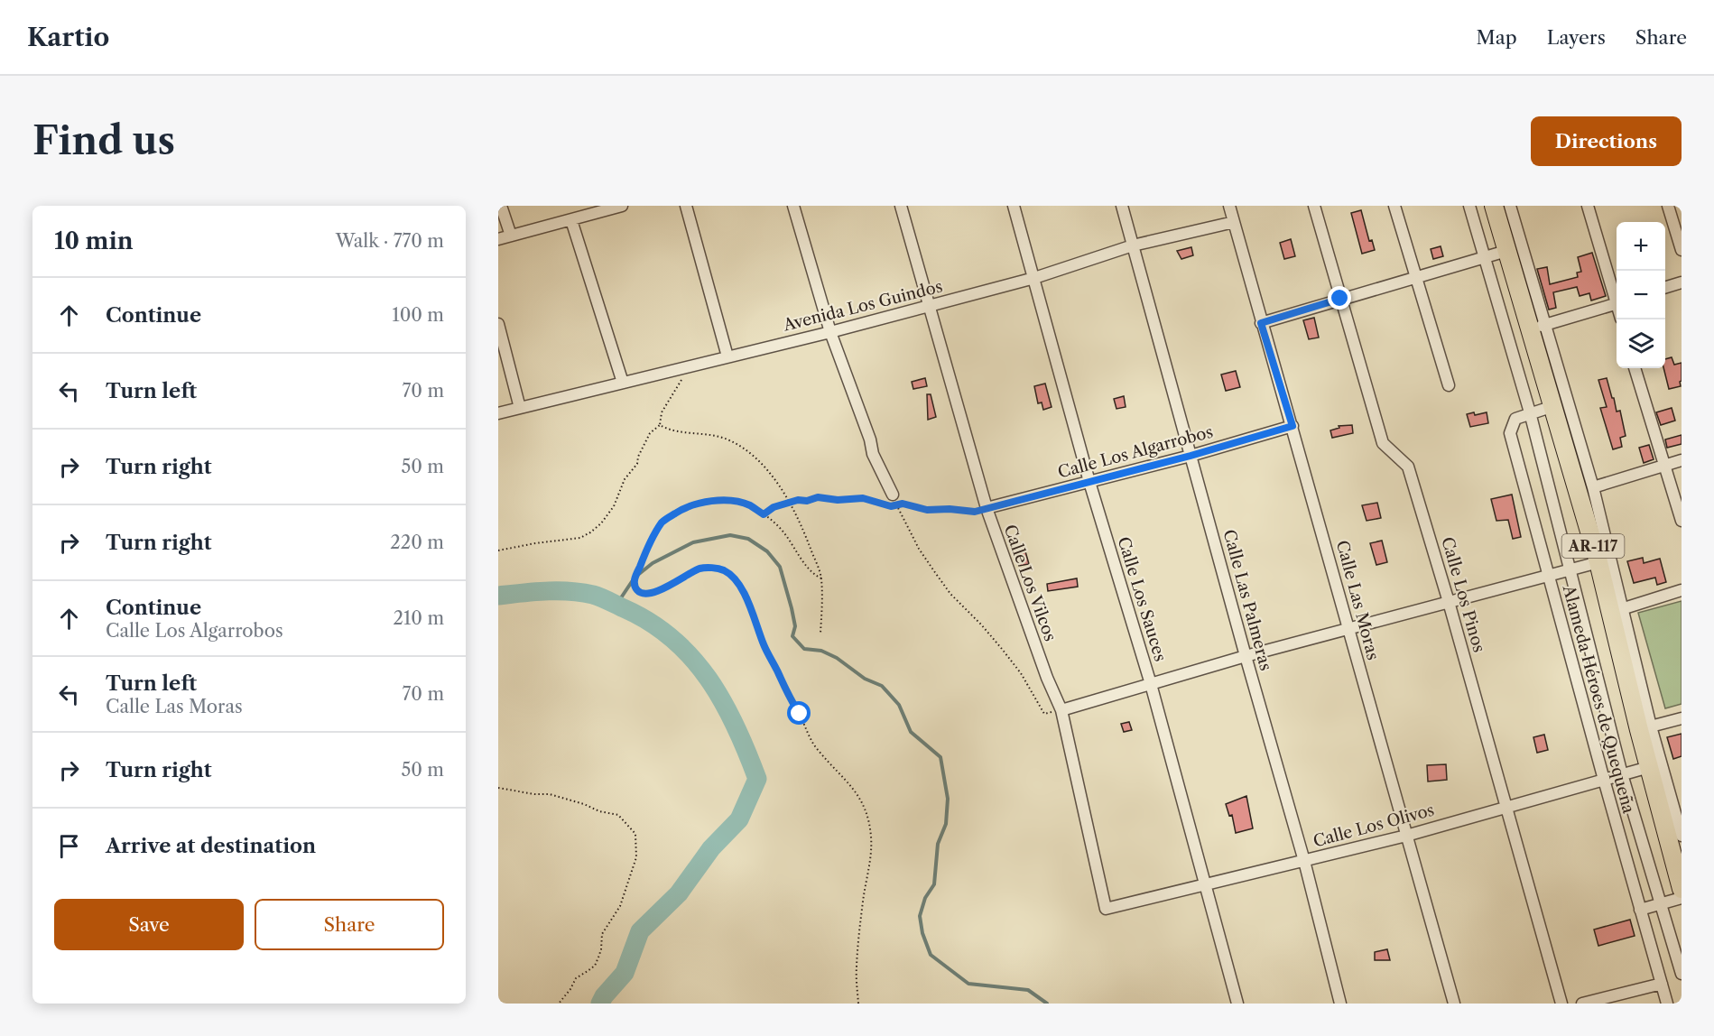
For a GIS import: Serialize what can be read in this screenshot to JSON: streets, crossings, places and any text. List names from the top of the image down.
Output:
{
  "streets": {
    "main road": ["AR-117"],
    "street": [
      "Avenida Los Guindos",
      "Calle Los Algarrobos",
      "Calle Los Vilcos",
      "Calle Los Pinos",
      "Calle Los Sauces",
      "Calle Las Palmeras",
      "Calle Las Moras",
      "Alameda Héroes de Quequeña",
      "Calle Los Olivos"
    ]
  },
  "crossings": [
    ["Avenida Los Guindos", "Calle Los Vilcos"],
    ["Avenida Los Guindos", "Calle Los Sauces"],
    ["Avenida Los Guindos", "Calle Las Palmeras"],
    ["Avenida Los Guindos", "Calle Las Moras"],
    ["Calle Los Algarrobos", "Calle Los Vilcos"],
    ["Calle Los Algarrobos", "Calle Los Sauces"],
    ["Calle Los Algarrobos", "Calle Las Palmeras"],
    ["Calle Los Algarrobos", "Calle Las Moras"],
    ["AR-117", "Alameda Héroes de Quequeña"],
    ["AR-117", "Calle Los Olivos"],
    ["Calle Los Vilcos", "Calle Los Olivos"],
    ["Calle Los Pinos", "Calle Los Olivos"],
    ["Calle Los Sauces", "Calle Los Olivos"],
    ["Calle Las Palmeras", "Calle Los Olivos"],
    ["Calle Las Moras", "Calle Los Olivos"],
    ["Alameda Héroes de Quequeña", "Calle Los Olivos"]
  ],
  "page": {
    "header": "Kartio",
    "nav": ["Map", "Layers", "Share"],
    "buttons": [
      "Directions",
      ["Save", "Share"]
    ],
    "title": "Find us",
    "heading": ["10 min", "Walk · 770 m"],
    "map_buttons": ["+", "−"],
    "list": [
      ["Continue", "100 m"],
      ["Turn left", "70 m"],
      ["Turn right", "50 m"],
      ["Turn right", "220 m"],
      ["Continue", "Calle Los Algarrobos", "210 m"],
      ["Turn left", "Calle Las Moras", "70 m"],
      ["Turn right", "50 m"],
      "Arrive at destination"
    ]
  }
}
